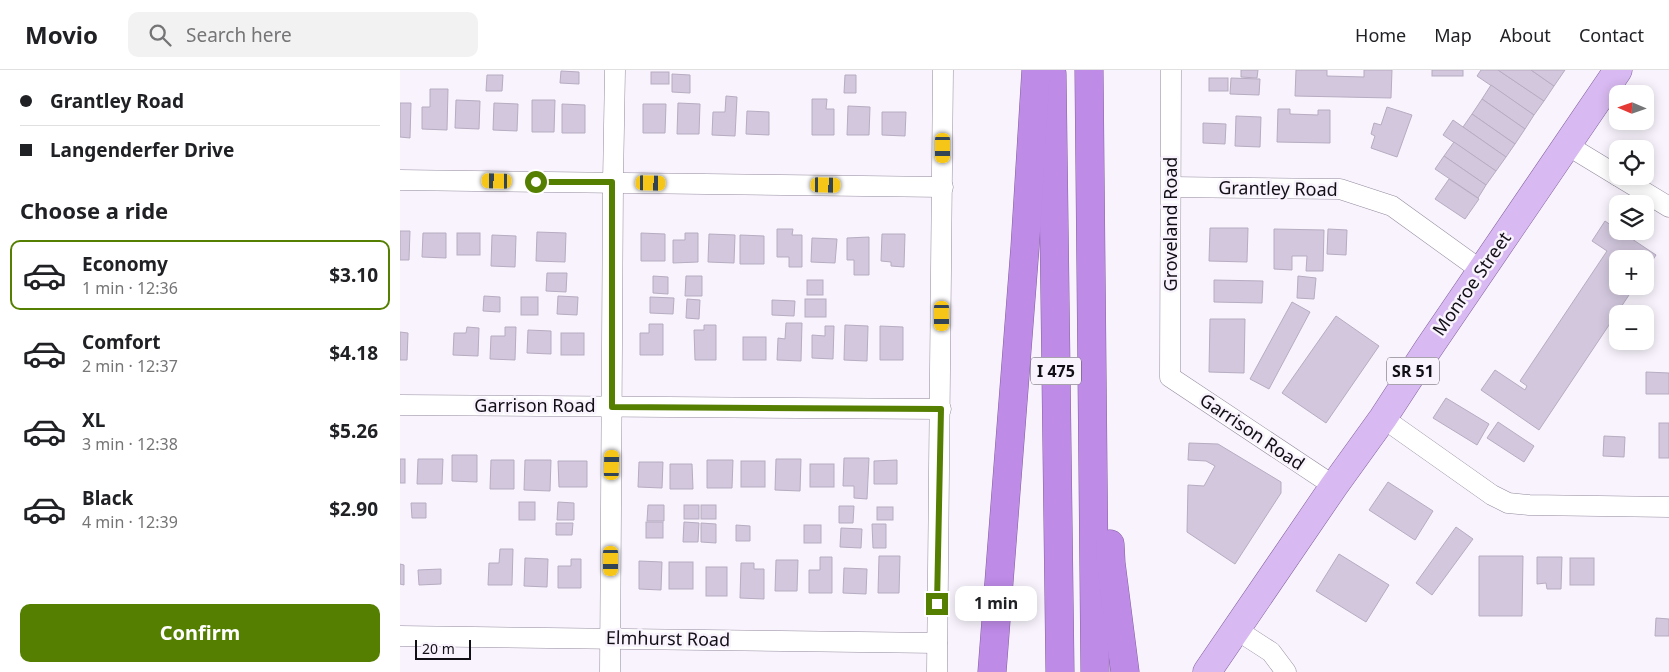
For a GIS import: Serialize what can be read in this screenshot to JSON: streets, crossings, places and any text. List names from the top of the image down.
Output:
{
  "streets": {
    "highway": ["I 475"],
    "main road": ["Monroe Street", "SR 51"],
    "street": [
      "Grantley Road",
      "Groveland Road",
      "Garrison Road",
      "Elmhurst Road"
    ]
  },
  "crossings": [
    ["Grantley Road", "Groveland Road"],
    ["Grantley Road", "Monroe Street"],
    ["Groveland Road", "Garrison Road"],
    ["Monroe Street", "Garrison Road"]
  ],
  "scale_bar": "20 m",
  "north": "left",
  "page": {
    "header": "Movio",
    "search": "Search here",
    "nav": [
      "Home",
      "Map",
      "About",
      "Contact"
    ],
    "banner": ["Grantley Road", "Langenderfer Drive"],
    "map_buttons": ["+", "−"],
    "heading": "Choose a ride",
    "list": [
      {
        "name": "Economy",
        "note": "1 min · 12:36",
        "value": "$3.10"
      },
      {
        "name": "Comfort",
        "note": "2 min · 12:37",
        "value": "$4.18"
      },
      {
        "name": "XL",
        "note": "3 min · 12:38",
        "value": "$5.26"
      },
      {
        "name": "Black",
        "note": "4 min · 12:39",
        "value": "$2.90"
      }
    ],
    "bubble": "1 min",
    "buttons": "Confirm",
    "scale": "20 m"
  }
}
